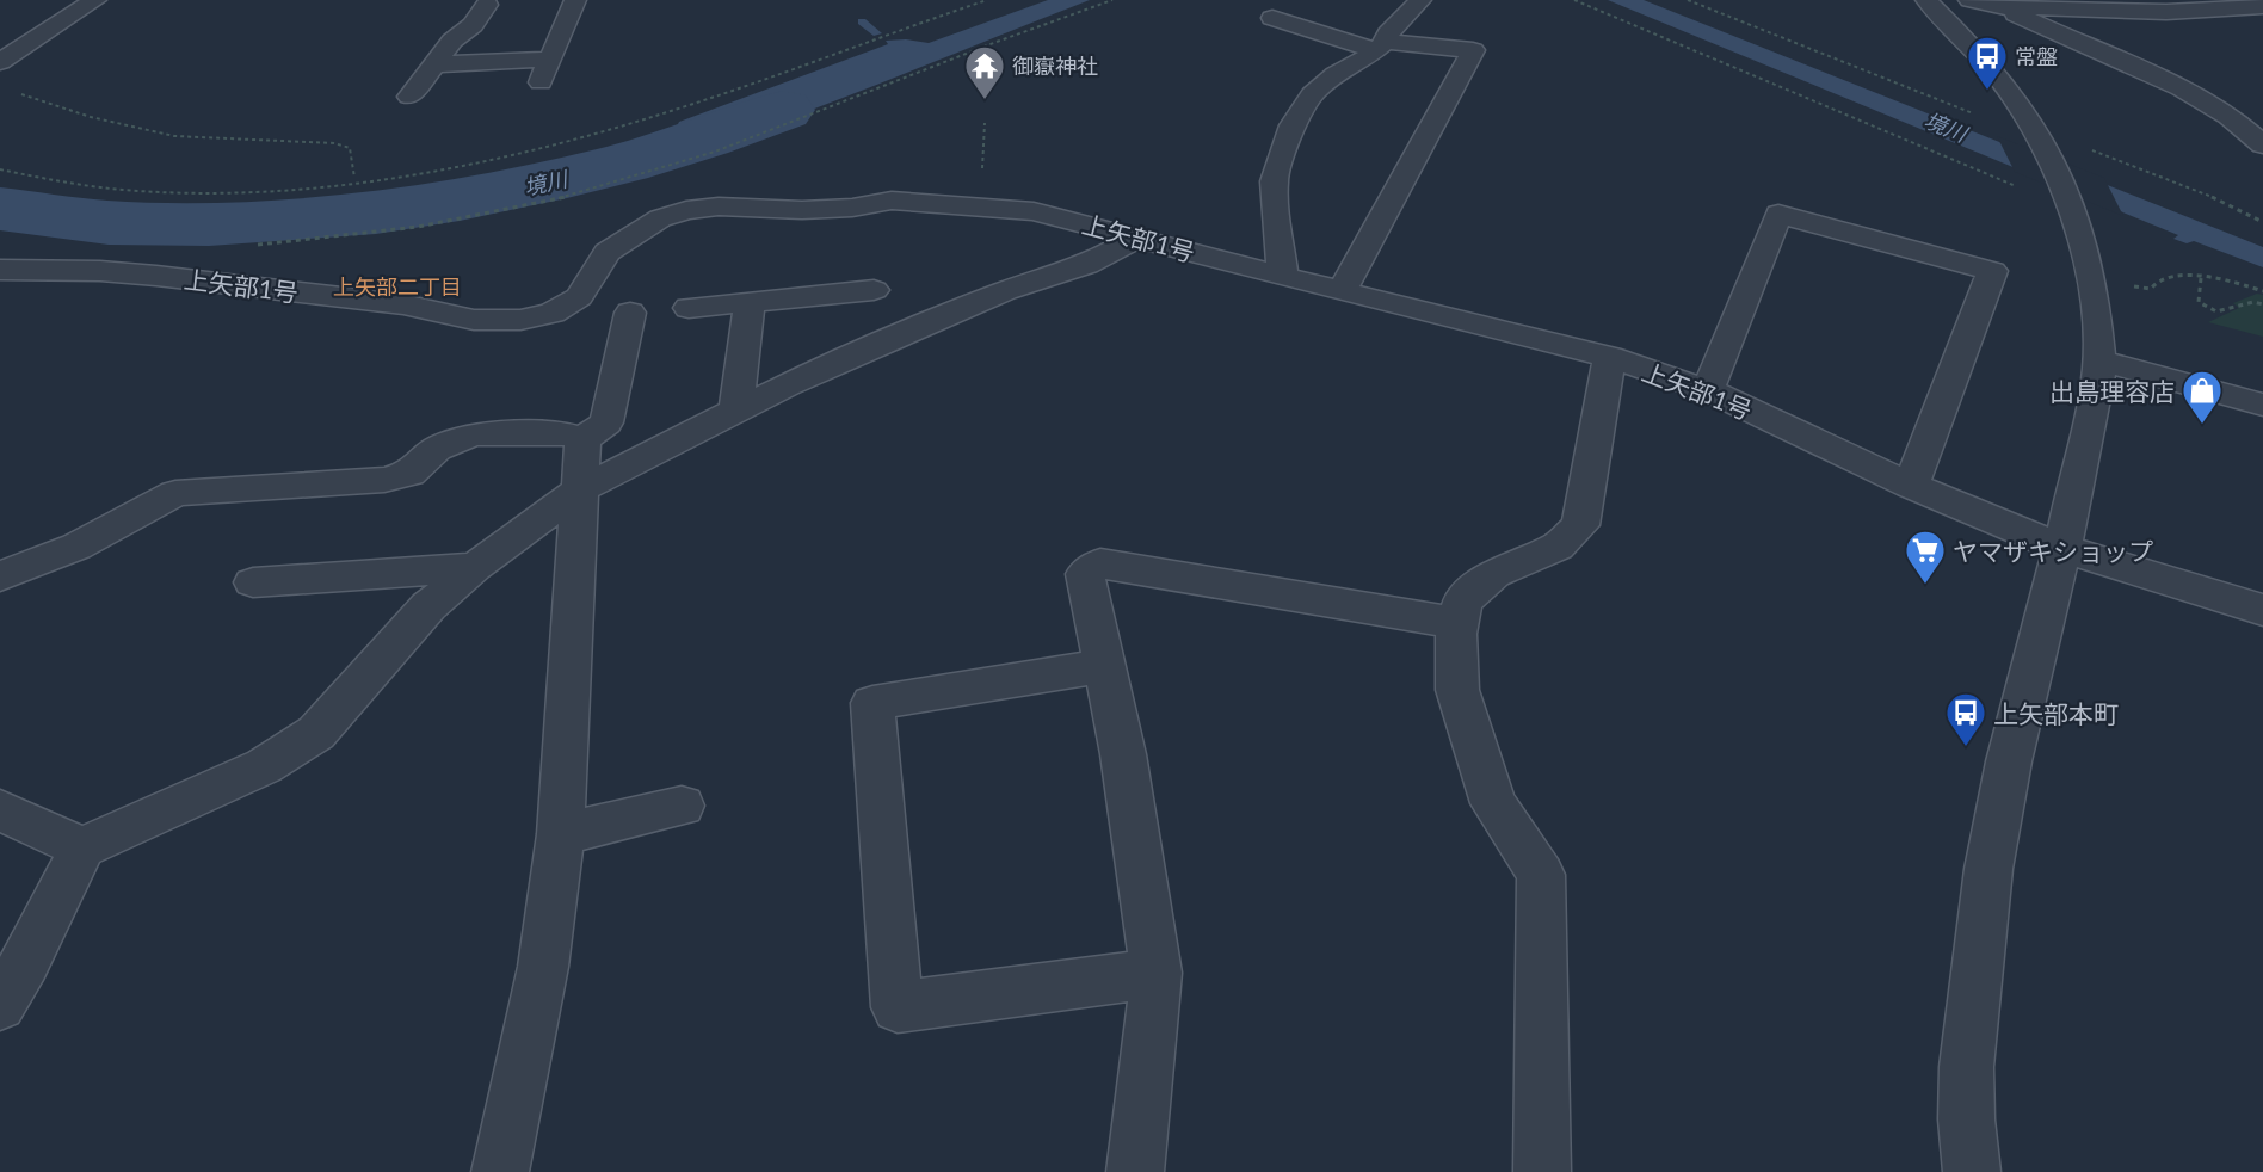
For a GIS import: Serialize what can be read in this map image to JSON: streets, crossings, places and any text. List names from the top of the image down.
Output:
{
  "streets": {
    "street": ["上矢部1号"]
  },
  "districts": ["上矢部二丁目"],
  "water": ["境川"],
  "places": {
    "bus stop": ["常盤", "上矢部本町"],
    "temple": ["御嶽神社"],
    "shop": ["出島理容店"],
    "supermarket": ["ヤマザキショップ"]
  }
}
